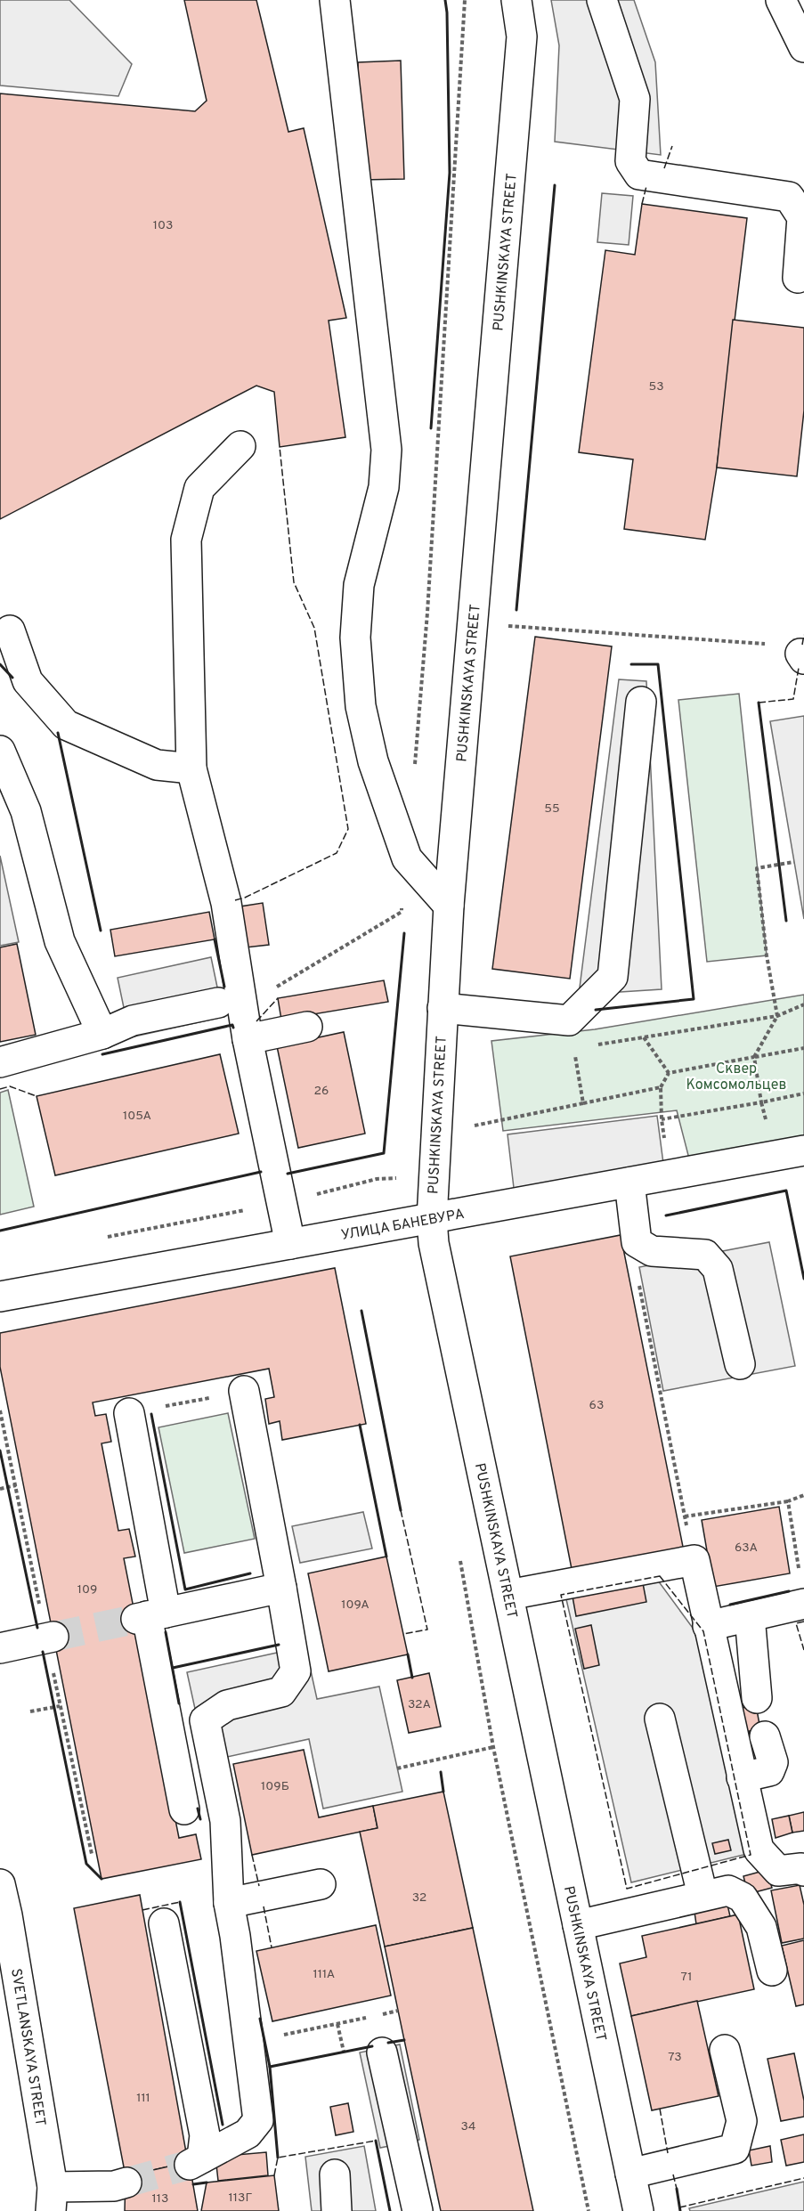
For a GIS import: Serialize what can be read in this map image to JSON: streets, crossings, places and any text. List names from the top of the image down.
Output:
{
  "streets": {
    "main road": ["PUSHKINSKAYA STREET", "УЛИЦА БАНЕВУРА", "SVETLANSKAYA STREET"]
  },
  "crossings": [
    ["PUSHKINSKAYA STREET", "УЛИЦА БАНЕВУРА"]
  ],
  "parks": ["Сквер Комсомольцев"],
  "house_numbers": [
    "103",
    "53",
    "55",
    "26",
    "105А",
    "63",
    "63А",
    "109",
    "109А",
    "32А",
    "109Б",
    "32",
    "111А",
    "71",
    "73",
    "111",
    "34",
    "113Г",
    "113"
  ]
}
